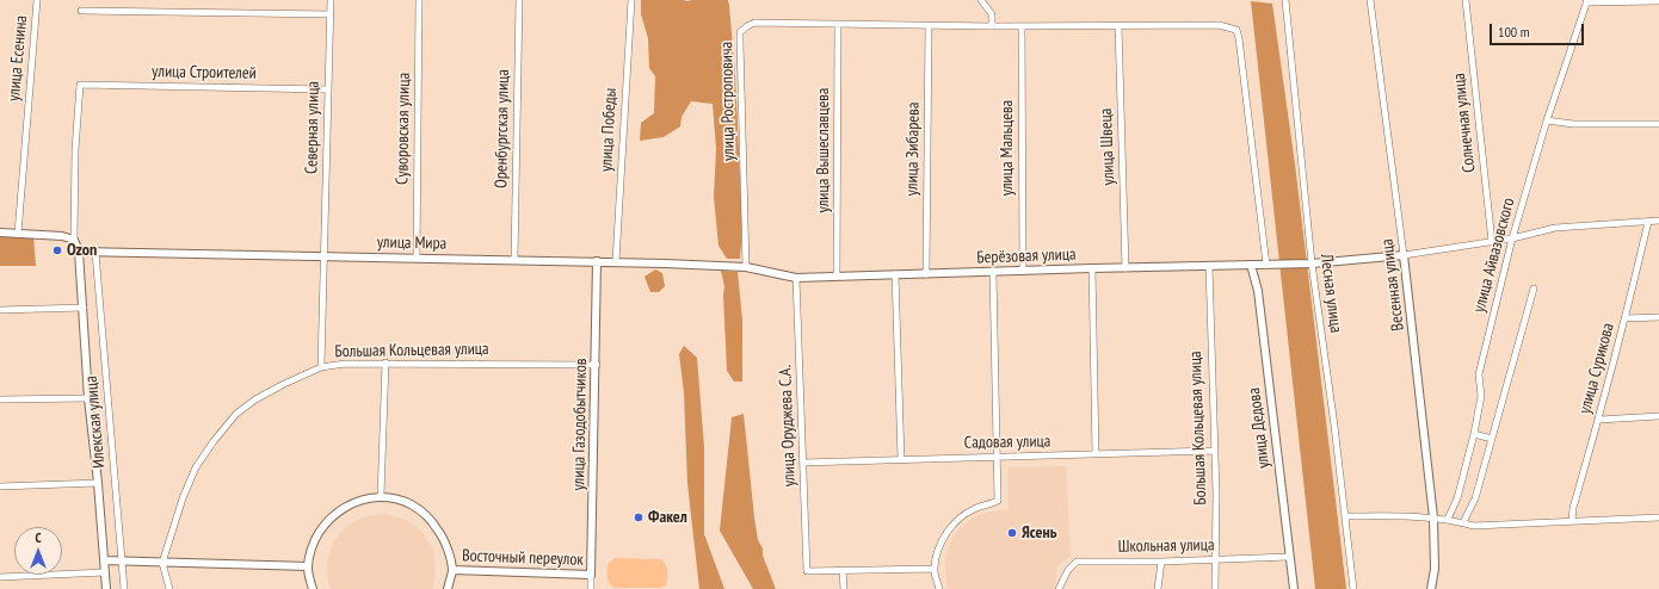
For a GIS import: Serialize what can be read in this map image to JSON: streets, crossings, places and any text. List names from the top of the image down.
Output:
{
  "streets": {
    "street": [
      "улица Есенина",
      "улица Строителей",
      "улица Ростроповича",
      "Солнечная улица",
      "Северная улица",
      "Суворовская улица",
      "Оренбургская улица",
      "улица Победы",
      "улица Швеца",
      "улица Мальцева",
      "улица Зибарева",
      "улица Вышеславцева",
      "улица Мира",
      "улица Айвазовского",
      "Берёзовая улица",
      "Весенная улица",
      "Лесная улица",
      "Большая Кольцевая улица",
      "улица Сурикова",
      "Илекская улица",
      "улица Газодобытчиков",
      "улица Оруджева С.А.",
      "улица Дедова",
      "Садовая улица",
      "Школьная улица",
      "Восточный переулок"
    ]
  },
  "crossings": [
    ["улица Строителей", "Северная улица"],
    ["улица Ростроповича", "улица Швеца"],
    ["улица Ростроповича", "улица Мальцева"],
    ["улица Ростроповича", "улица Зибарева"],
    ["улица Ростроповича", "улица Вышеславцева"],
    ["улица Ростроповича", "улица Мира"],
    ["улица Ростроповича", "Берёзовая улица"],
    ["Северная улица", "улица Мира"],
    ["Северная улица", "Большая Кольцевая улица"],
    ["Суворовская улица", "улица Мира"],
    ["Оренбургская улица", "улица Мира"],
    ["улица Победы", "улица Мира"],
    ["улица Швеца", "Берёзовая улица"],
    ["улица Мальцева", "Берёзовая улица"],
    ["улица Зибарева", "Берёзовая улица"],
    ["улица Вышеславцева", "Берёзовая улица"],
    ["улица Мира", "Берёзовая улица"],
    ["улица Мира", "Илекская улица"],
    ["улица Мира", "улица Газодобытчиков"],
    ["Берёзовая улица", "Весенная улица"],
    ["Берёзовая улица", "Лесная улица"],
    ["Берёзовая улица", "Большая Кольцевая улица"],
    ["Берёзовая улица", "улица Оруджева С.А."],
    ["Берёзовая улица", "улица Дедова"],
    ["Большая Кольцевая улица", "улица Газодобытчиков"],
    ["Большая Кольцевая улица", "Садовая улица"],
    ["Большая Кольцевая улица", "Школьная улица"],
    ["улица Газодобытчиков", "Восточный переулок"],
    ["улица Оруджева С.А.", "Садовая улица"],
    ["улица Дедова", "Школьная улица"]
  ],
  "places": ["Ozon", "Факел", "Ясень"],
  "scale_bar": "100 m",
  "north": "top"
}
